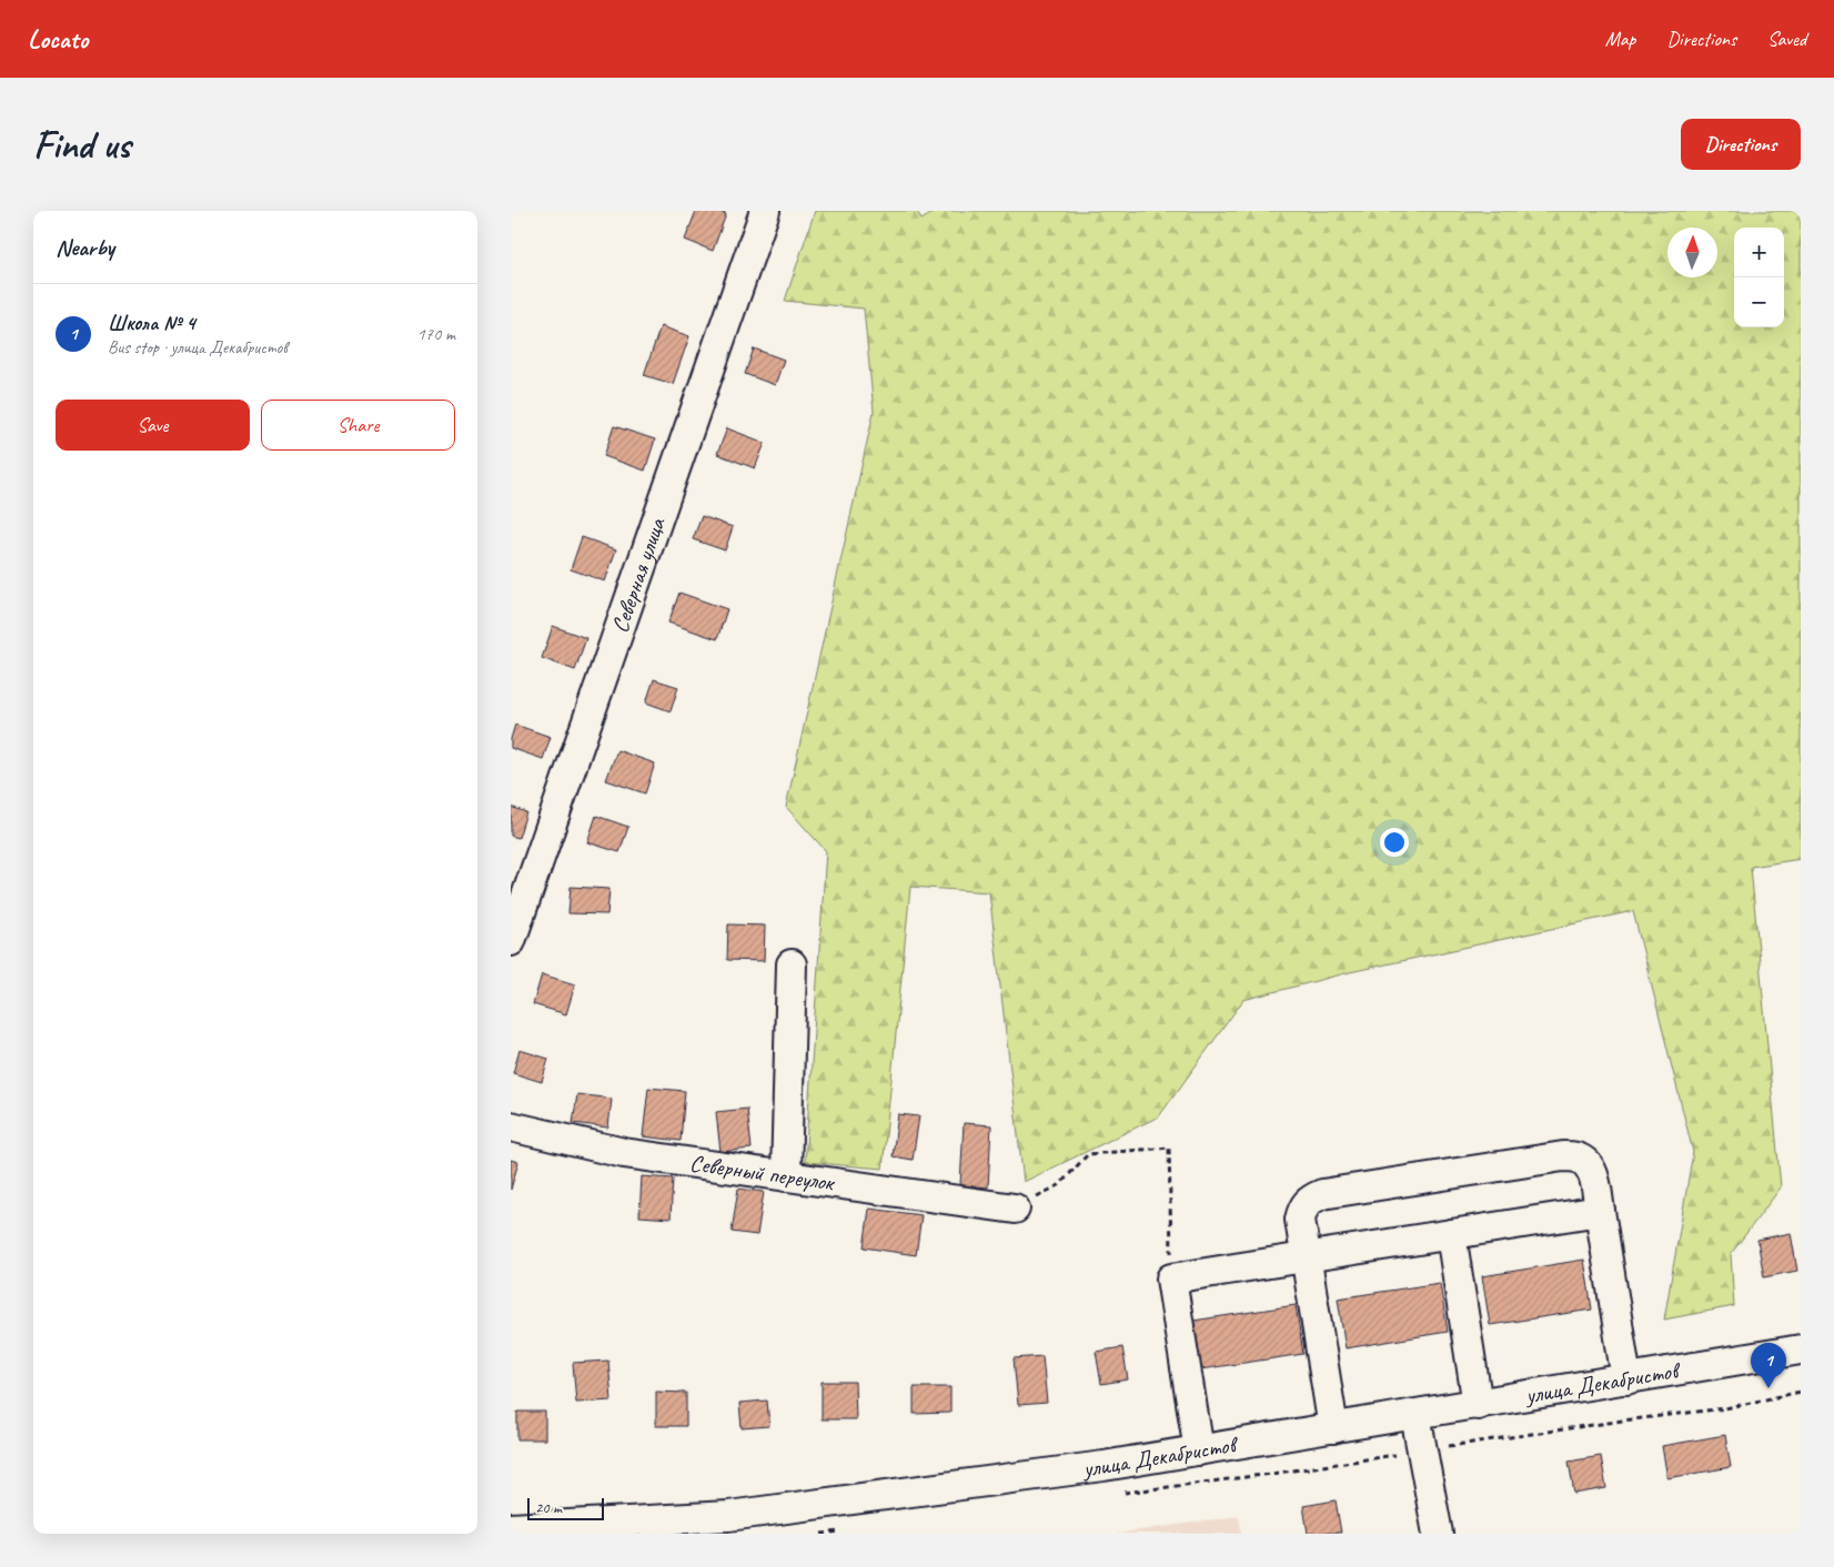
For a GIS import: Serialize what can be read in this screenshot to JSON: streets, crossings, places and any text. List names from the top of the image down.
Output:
{
  "streets": {
    "street": ["Северная улица", "Северный переулок", "улица Декабристов"]
  },
  "scale_bar": "20 m",
  "north": "top",
  "page": {
    "header": "Locato",
    "nav": ["Map", "Directions", "Saved"],
    "buttons": [
      "Directions",
      ["Save", "Share"]
    ],
    "title": "Find us",
    "heading": "Nearby",
    "map_buttons": ["+", "−"],
    "list": [
      {
        "mark": "1",
        "name": "Школа № 4",
        "note": "Bus stop · улица Декабристов",
        "value": "170 m"
      }
    ],
    "pins": "1",
    "scale": "20 m"
  }
}
